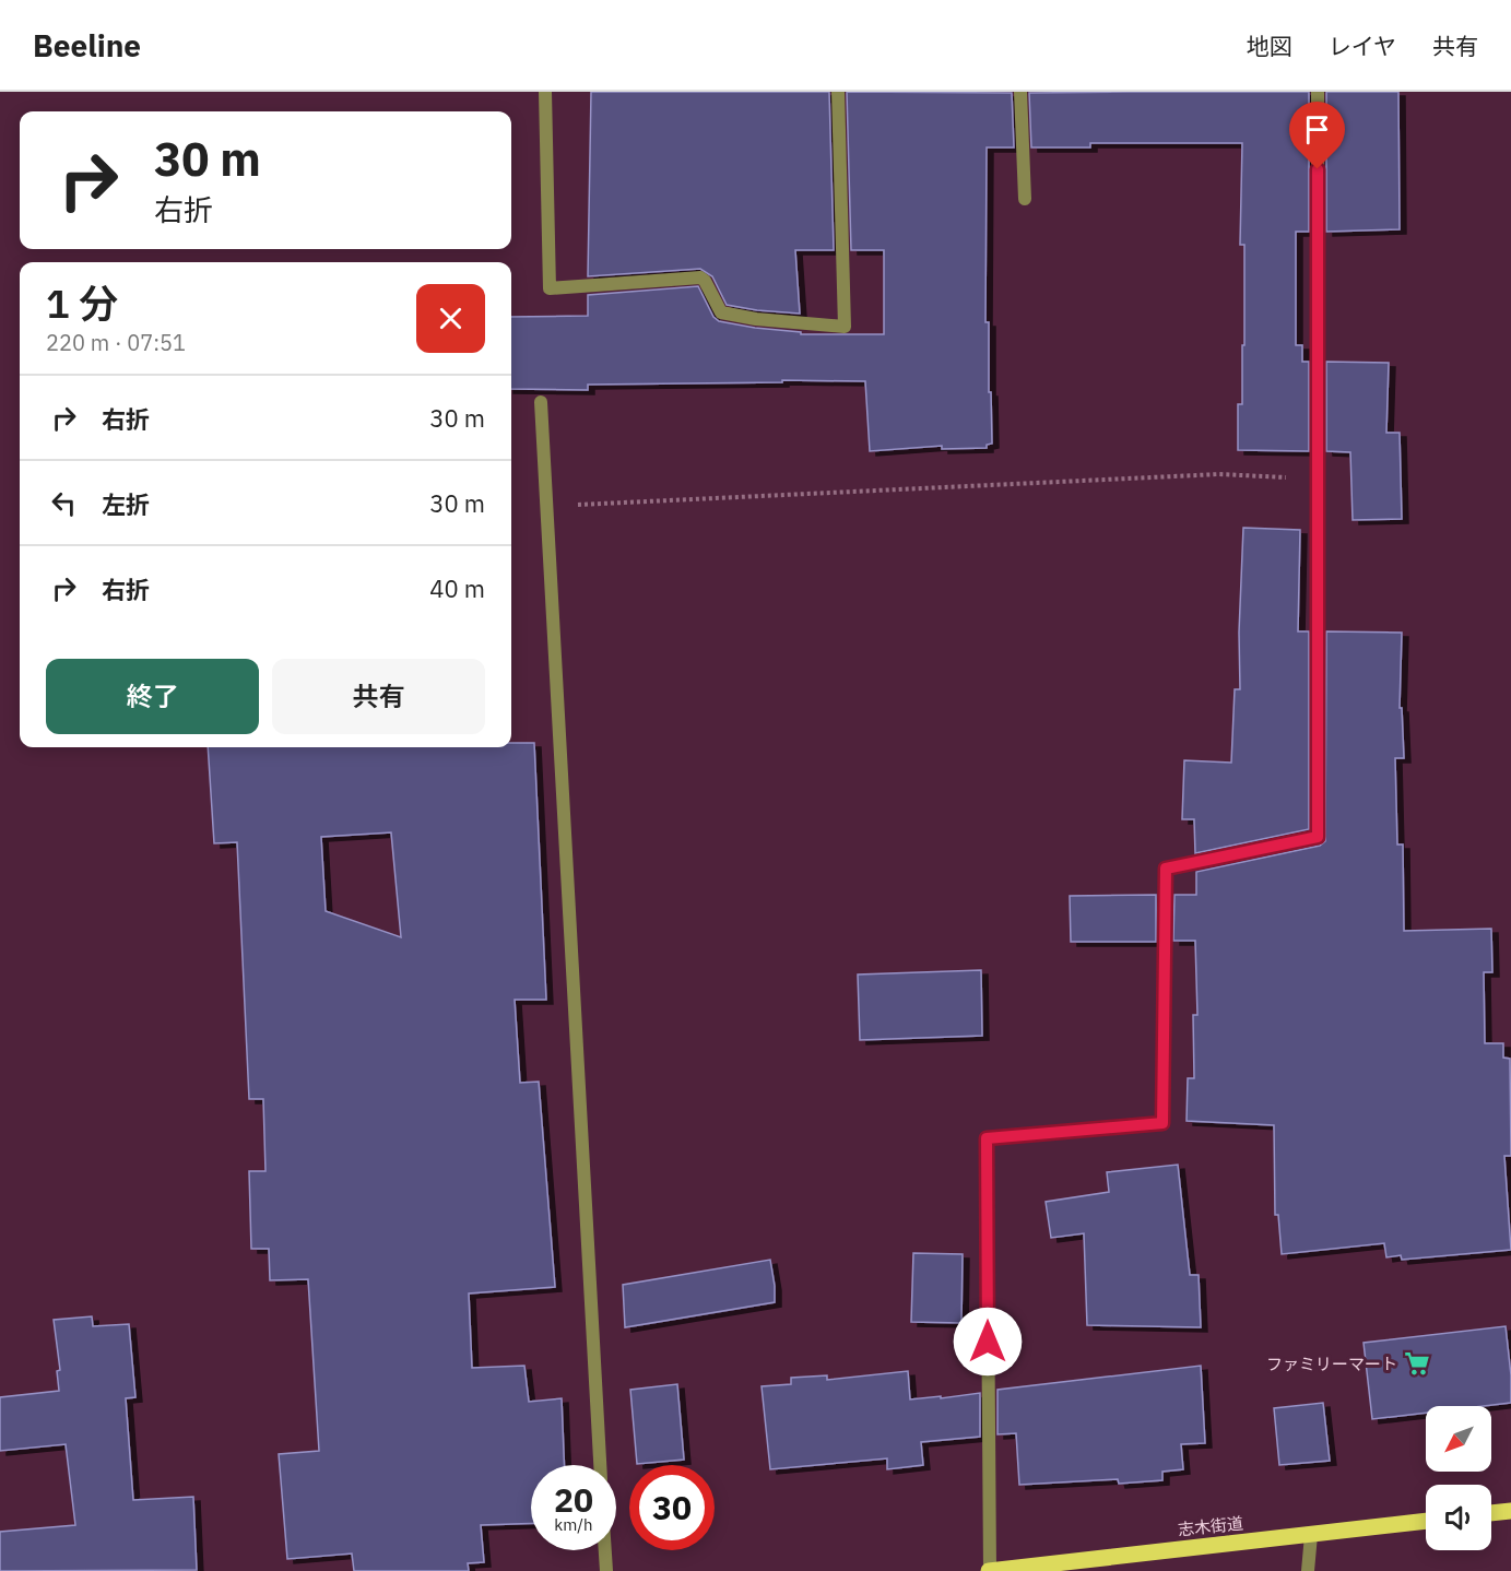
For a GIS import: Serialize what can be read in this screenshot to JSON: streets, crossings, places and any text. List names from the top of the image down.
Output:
{
  "streets": {
    "main road": ["志木街道"]
  },
  "places": {
    "supermarket": ["ファミリーマート"]
  },
  "north": "bottom left",
  "page": {
    "header": "Beeline",
    "nav": ["地図", "レイヤ", "共有"],
    "turn": ["30 m", "右折"],
    "heading": ["1 分", "220 m · 07:51"],
    "list": [
      {
        "name": "右折",
        "value": "30 m"
      },
      {
        "name": "左折",
        "value": "30 m"
      },
      {
        "name": "右折",
        "value": "40 m"
      }
    ],
    "buttons": ["終了", "共有"],
    "speed": "20 km/h",
    "limit": "30"
  }
}
